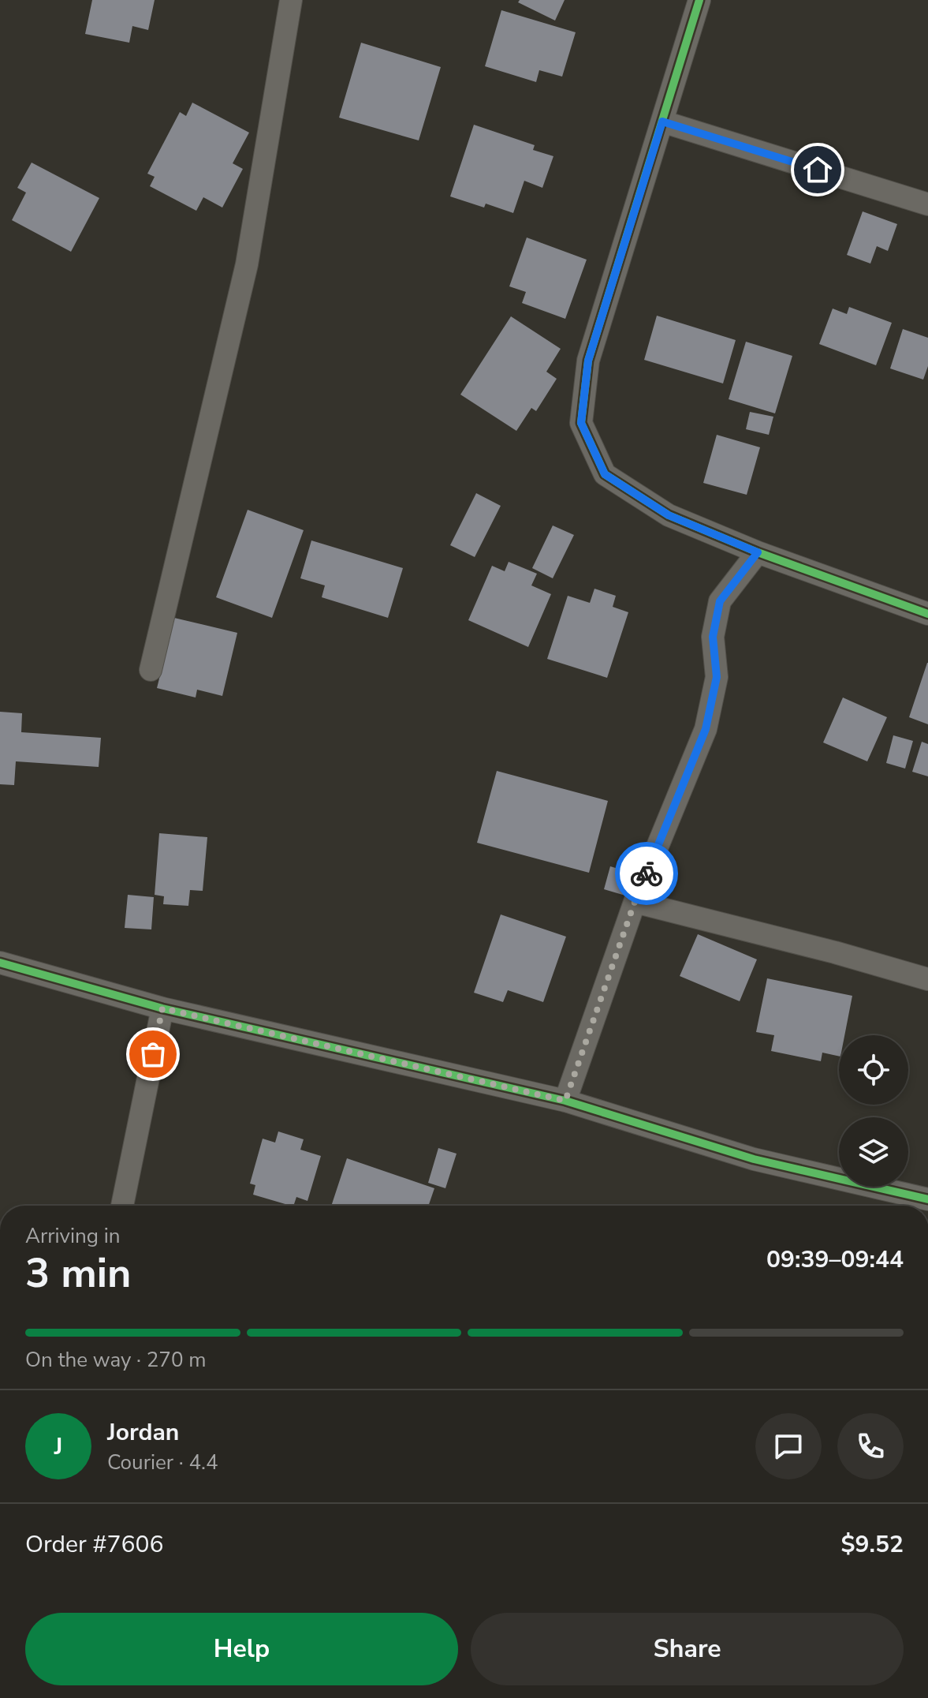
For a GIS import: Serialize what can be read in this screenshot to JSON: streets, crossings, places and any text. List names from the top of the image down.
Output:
{
  "page": {
    "heading": ["3 min", "Arriving in", "09:39–09:44"],
    "panel": [
      "Jordan",
      "Courier · 4.4",
      "Order #7606",
      "$9.52"
    ],
    "bar": "On the way · 270 m",
    "round": "J",
    "buttons": ["Help", "Share"]
  }
}
